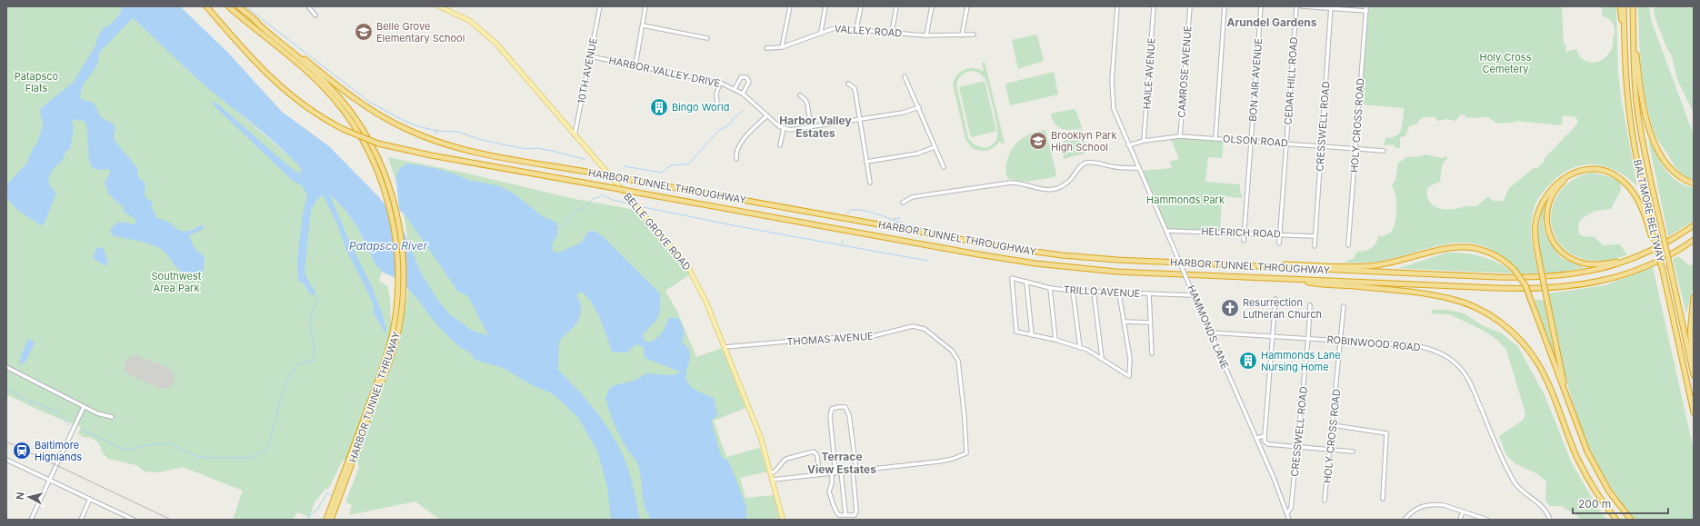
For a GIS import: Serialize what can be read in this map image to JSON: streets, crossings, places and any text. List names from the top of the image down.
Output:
{
  "streets": {
    "highway": ["HARBOR TUNNEL THROUGHWAY", "BALTIMORE BELTWAY", "HARBOR TUNNEL THRUWAY"],
    "main road": ["BELLE GROVE ROAD"],
    "street": [
      "VALLEY ROAD",
      "10TH AVENUE",
      "HARBOR VALLEY DRIVE",
      "CAMROSE AVENUE",
      "HAILE AVENUE",
      "BON AIR AVENUE",
      "CEDAR HILL ROAD",
      "HOLY CROSS ROAD",
      "CRESSWELL ROAD",
      "OLSON ROAD",
      "HELFRICH ROAD",
      "TRILLO AVENUE",
      "HAMMONDS LANE",
      "THOMAS AVENUE",
      "ROBINWOOD ROAD"
    ]
  },
  "crossings": [
    ["10TH AVENUE", "HARBOR VALLEY DRIVE"],
    ["10TH AVENUE", "BELLE GROVE ROAD"],
    ["CAMROSE AVENUE", "OLSON ROAD"],
    ["HAILE AVENUE", "OLSON ROAD"],
    ["BON AIR AVENUE", "OLSON ROAD"],
    ["BON AIR AVENUE", "HELFRICH ROAD"],
    ["CEDAR HILL ROAD", "OLSON ROAD"],
    ["CEDAR HILL ROAD", "HELFRICH ROAD"],
    ["HOLY CROSS ROAD", "OLSON ROAD"],
    ["HOLY CROSS ROAD", "ROBINWOOD ROAD"],
    ["CRESSWELL ROAD", "OLSON ROAD"],
    ["CRESSWELL ROAD", "HELFRICH ROAD"],
    ["CRESSWELL ROAD", "HAMMONDS LANE"],
    ["CRESSWELL ROAD", "ROBINWOOD ROAD"],
    ["OLSON ROAD", "HAMMONDS LANE"],
    ["HARBOR TUNNEL THROUGHWAY", "HARBOR TUNNEL THRUWAY"],
    ["BELLE GROVE ROAD", "THOMAS AVENUE"],
    ["HELFRICH ROAD", "HAMMONDS LANE"],
    ["TRILLO AVENUE", "HAMMONDS LANE"],
    ["HAMMONDS LANE", "ROBINWOOD ROAD"]
  ],
  "districts": ["Arundel Gardens", "Harbor Valley Estates", "Terrace View Estates"],
  "water": ["Patapsco River"],
  "parks": [
    "Holy Cross Cemetery",
    "Patapsco Flats",
    "Hammonds Park",
    "Southwest Area Park"
  ],
  "places": {
    "school or university": ["Belle Grove Elementary School", "Brooklyn Park High School"],
    "building": ["Bingo World", "Hammonds Lane Nursing Home"],
    "church": ["Resurrection Lutheran Church"],
    "station": ["Baltimore Highlands"]
  },
  "scale_bar": "200 m",
  "north": "left"
}
